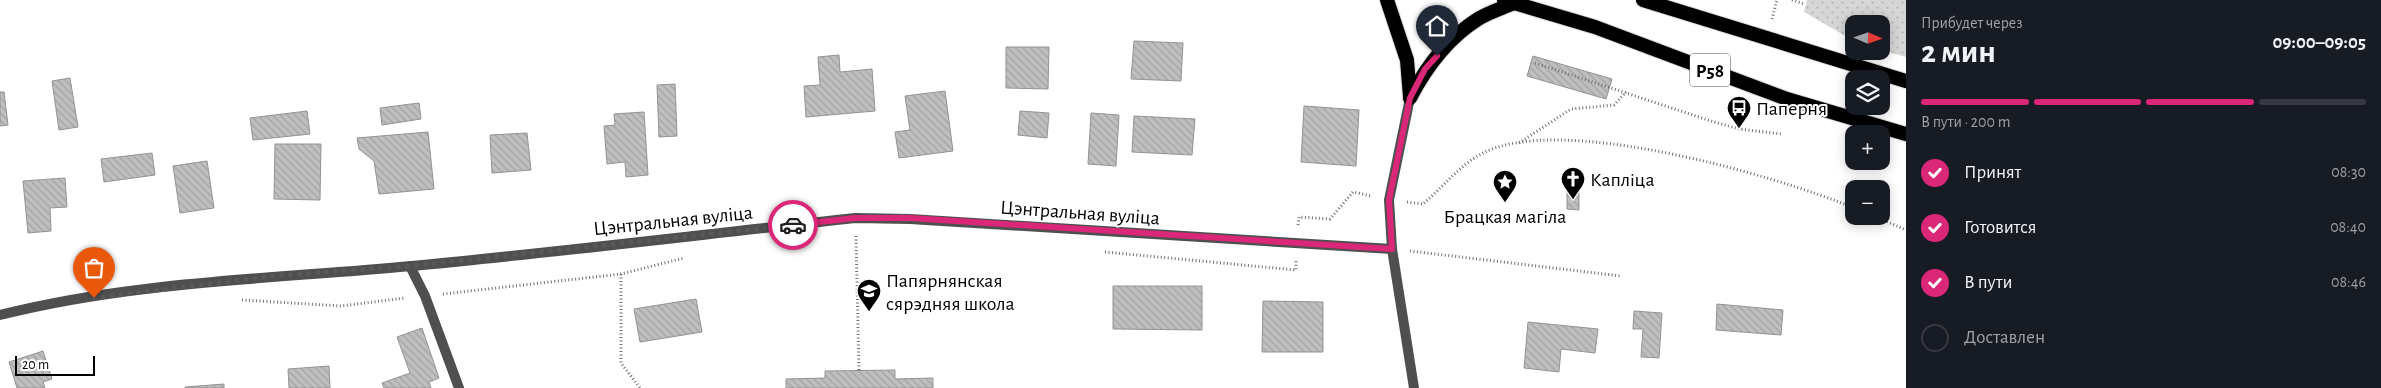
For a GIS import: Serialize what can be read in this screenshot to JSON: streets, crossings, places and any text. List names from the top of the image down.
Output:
{
  "streets": {
    "highway": ["Р58"],
    "street": ["Цэнтральная вуліца"]
  },
  "places": {
    "bus stop": ["Паперня"],
    "church": ["Капліца"],
    "place": ["Брацкая магіла"],
    "school or university": ["Папярнянская сярэдняя школа"]
  },
  "scale_bar": "20 m",
  "north": "right",
  "page": {
    "heading": ["2 мин", "Прибудет через", "09:00–09:05"],
    "map_buttons": ["+", "−"],
    "bar": "В пути · 200 m",
    "list": [
      ["Принят", "08:30"],
      ["Готовится", "08:40"],
      ["В пути", "08:46"],
      "Доставлен"
    ],
    "scale": "20 m"
  }
}
